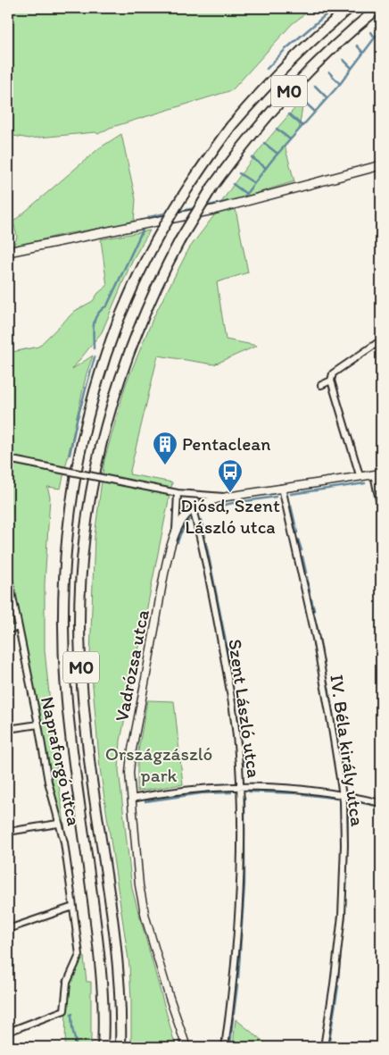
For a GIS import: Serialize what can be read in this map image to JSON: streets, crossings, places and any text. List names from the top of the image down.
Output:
{
  "streets": {
    "highway": ["M0"],
    "street": [
      "Vadrózsa utca",
      "Szent László utca",
      "IV. Béla király utca",
      "Napraforgó utca"
    ]
  },
  "crossings": [
    ["Vadrózsa utca", "Szent László utca"],
    ["Vadrózsa utca", "IV. Béla király utca"]
  ],
  "parks": ["Országzászló park"],
  "places": {
    "building": ["Pentaclean"],
    "bus stop": ["Diósd, Szent László utca"]
  }
}
